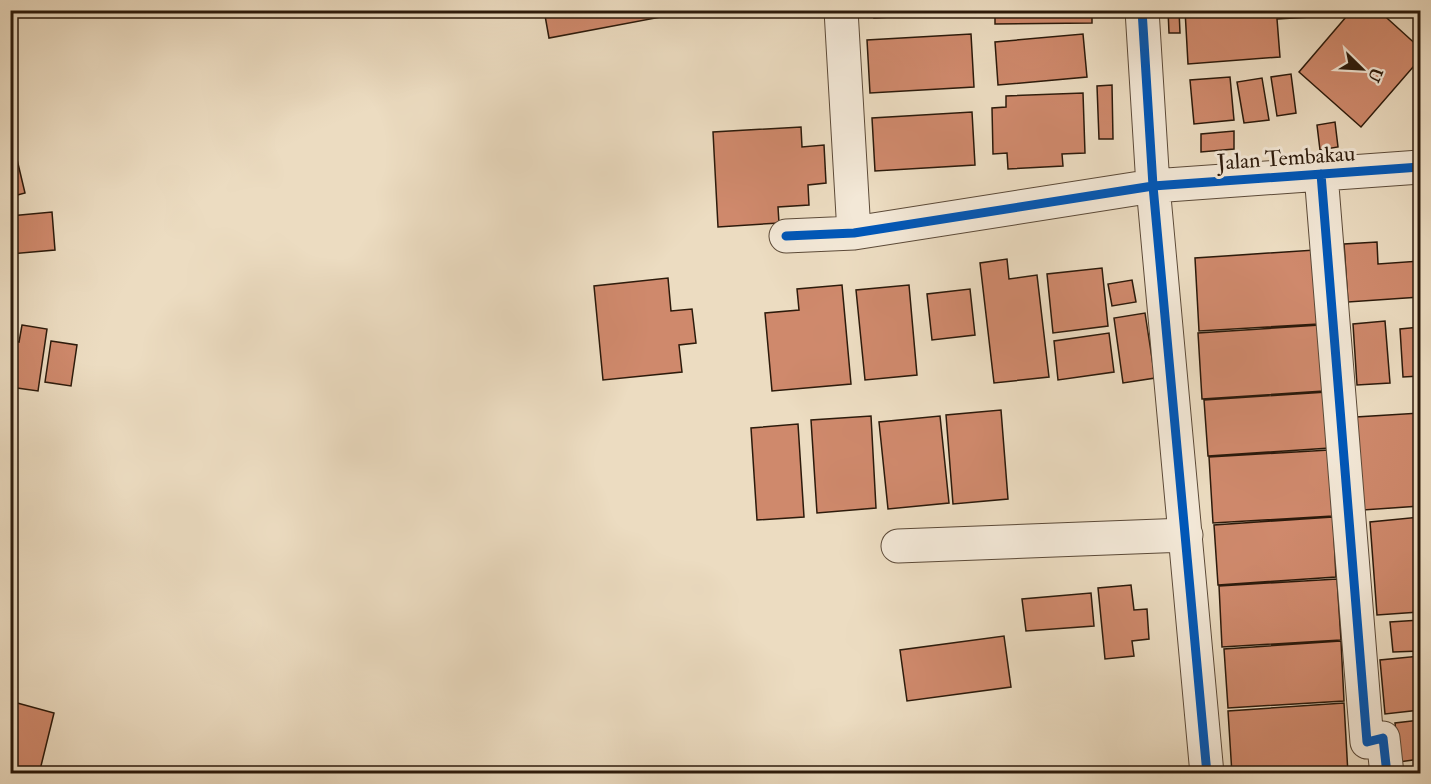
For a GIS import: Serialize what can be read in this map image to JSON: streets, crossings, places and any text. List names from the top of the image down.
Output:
{
  "streets": {
    "street": ["Jalan Tembakau"]
  },
  "north": "bottom right"
}
